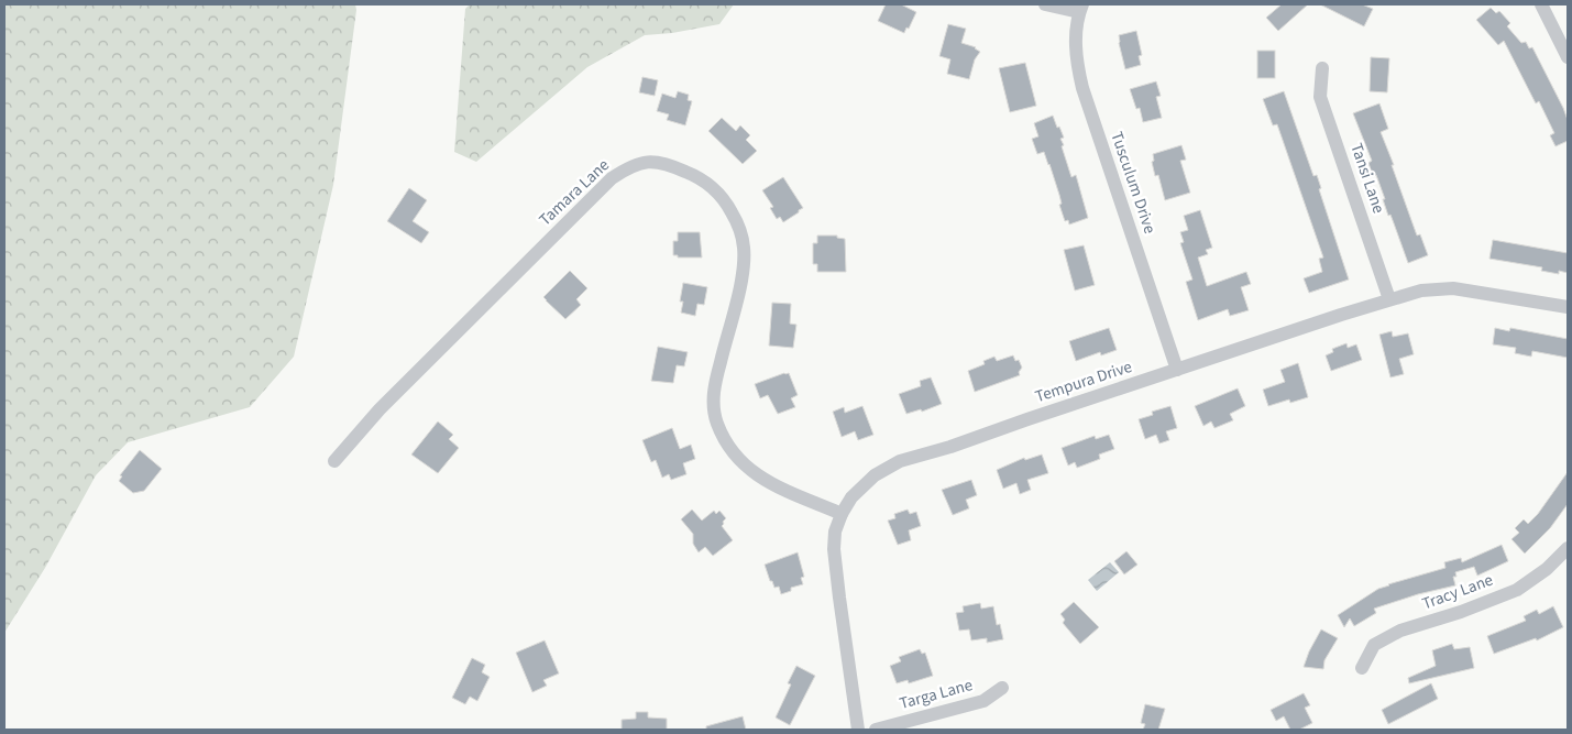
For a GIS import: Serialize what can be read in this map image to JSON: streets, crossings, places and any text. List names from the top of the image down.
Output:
{
  "streets": {
    "street": [
      "Tansi Lane",
      "Tusculum Drive",
      "Tamara Lane",
      "Tempura Drive",
      "Tracy Lane",
      "Targa Lane"
    ]
  },
  "crossings": [
    ["Tansi Lane", "Tempura Drive"],
    ["Tusculum Drive", "Tempura Drive"],
    ["Tamara Lane", "Tempura Drive"]
  ]
}
